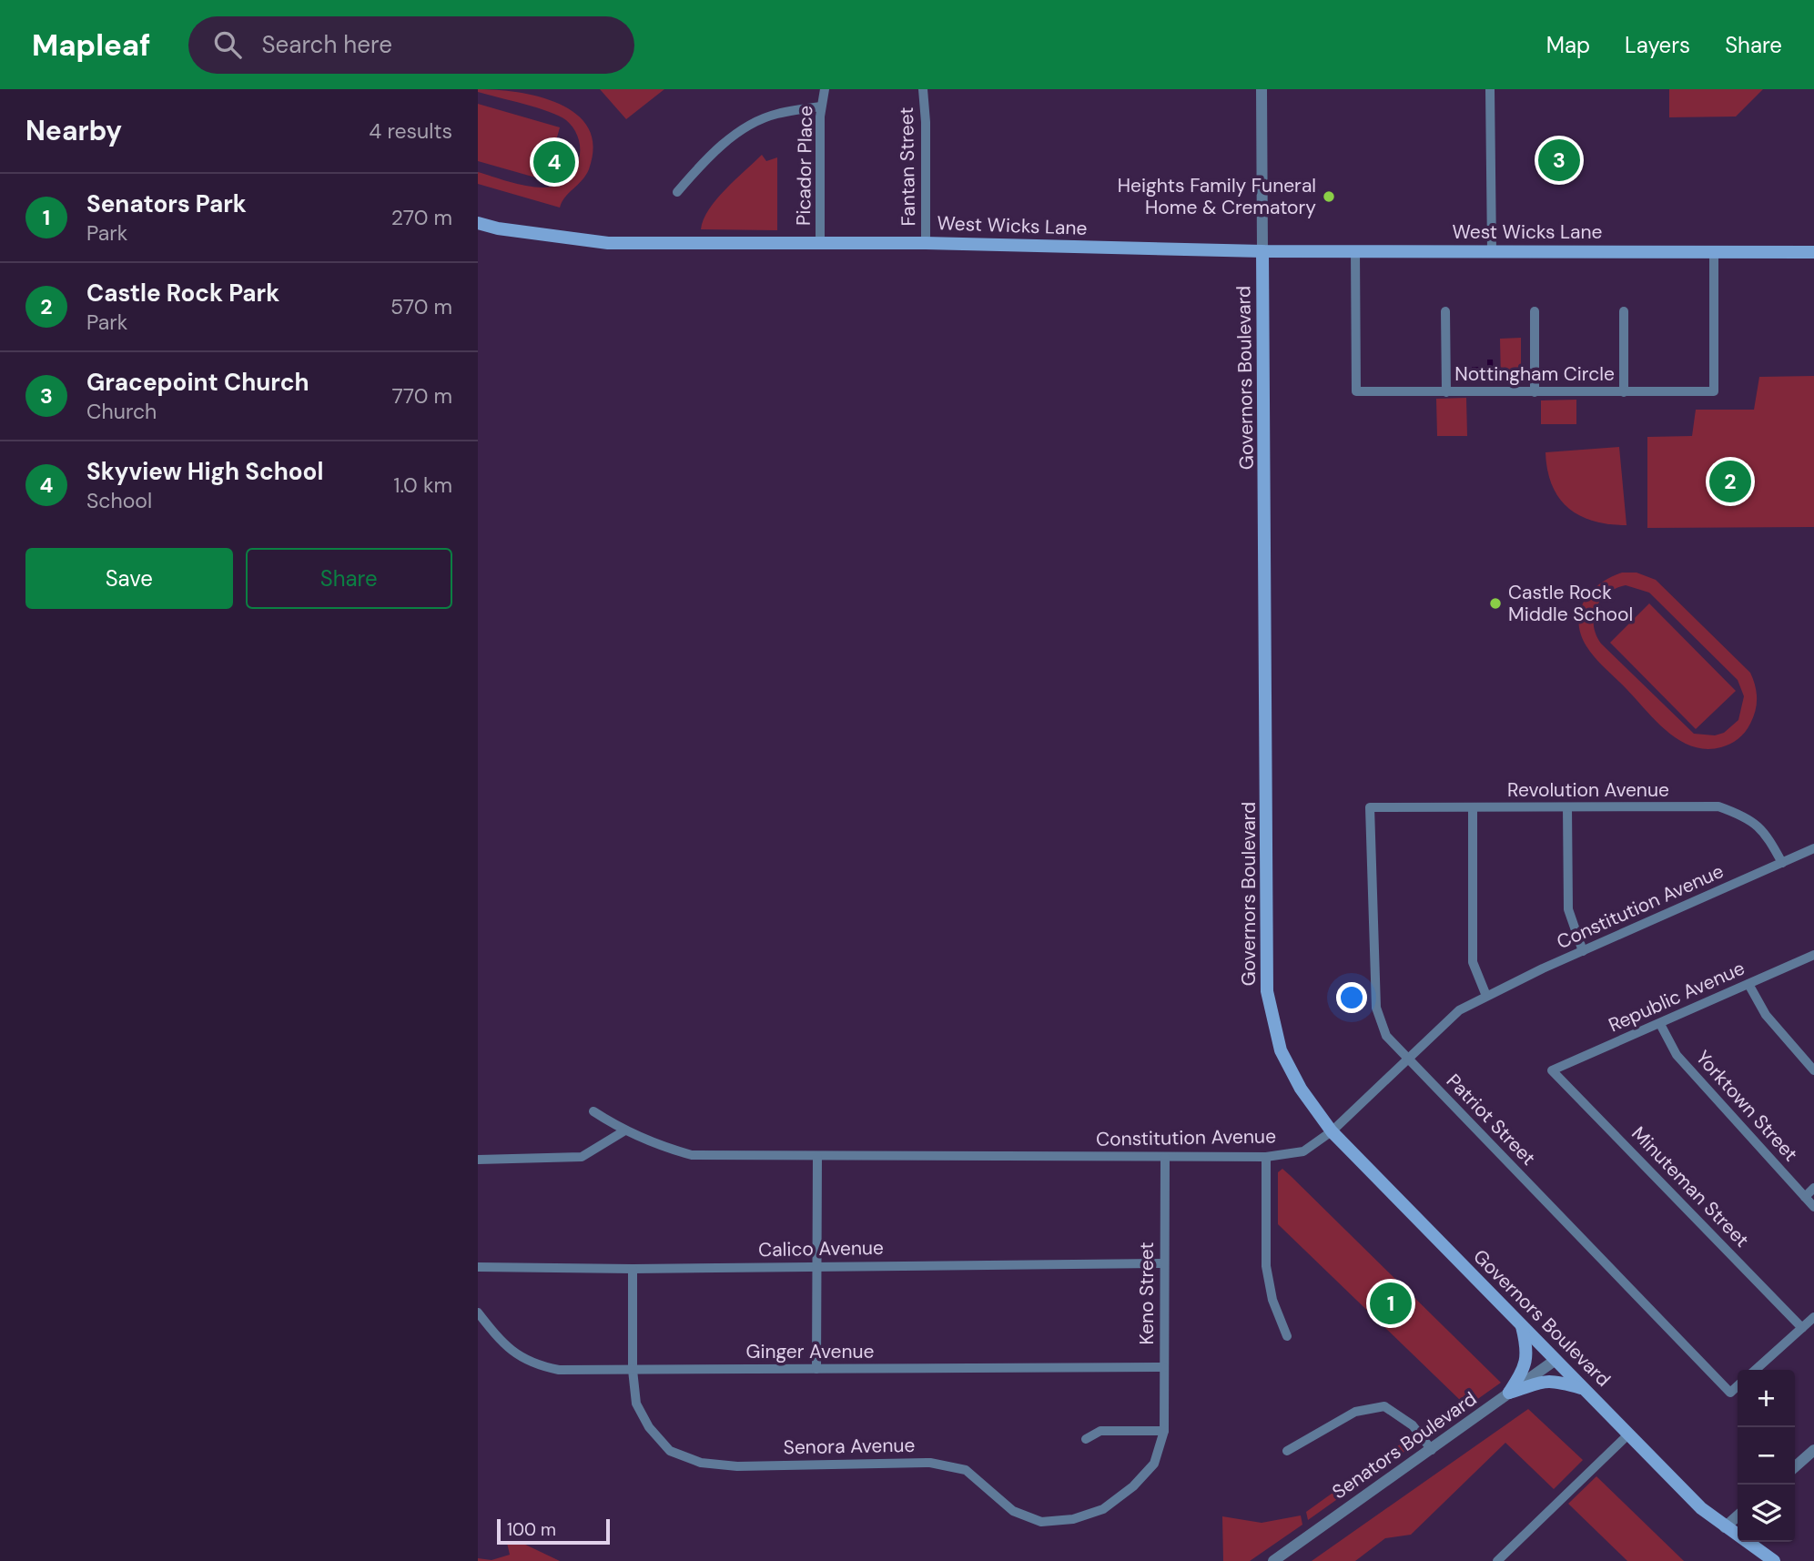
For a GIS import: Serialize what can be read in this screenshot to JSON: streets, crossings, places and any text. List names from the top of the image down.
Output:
{
  "streets": {
    "main road": ["West Wicks Lane", "Governors Boulevard"],
    "street": [
      "Picador Place",
      "Fantan Street",
      "Nottingham Circle",
      "Revolution Avenue",
      "Constitution Avenue",
      "Republic Avenue",
      "Yorktown Street",
      "Patriot Street",
      "Minuteman Street",
      "Calico Avenue",
      "Keno Street",
      "Ginger Avenue",
      "Senators Boulevard",
      "Senora Avenue"
    ]
  },
  "crossings": [
    ["Picador Place", "West Wicks Lane"],
    ["Fantan Street", "West Wicks Lane"],
    ["West Wicks Lane", "Nottingham Circle"],
    ["West Wicks Lane", "Governors Boulevard"],
    ["Governors Boulevard", "Constitution Avenue"],
    ["Governors Boulevard", "Senators Boulevard"],
    ["Revolution Avenue", "Constitution Avenue"],
    ["Revolution Avenue", "Patriot Street"],
    ["Constitution Avenue", "Patriot Street"],
    ["Constitution Avenue", "Keno Street"],
    ["Republic Avenue", "Yorktown Street"],
    ["Republic Avenue", "Minuteman Street"],
    ["Calico Avenue", "Keno Street"],
    ["Calico Avenue", "Senora Avenue"],
    ["Keno Street", "Ginger Avenue"],
    ["Keno Street", "Senora Avenue"],
    ["Ginger Avenue", "Senora Avenue"]
  ],
  "places": ["Heights Family Funeral Home & Crematory", "Castle Rock Middle School"],
  "scale_bar": "100 m",
  "page": {
    "header": "Mapleaf",
    "search": "Search here",
    "nav": ["Map", "Layers", "Share"],
    "heading": ["Nearby", "4 results"],
    "pins": [
      "3",
      "4",
      "2",
      "1"
    ],
    "list": [
      {
        "mark": "1",
        "name": "Senators Park",
        "note": "Park",
        "value": "270 m"
      },
      {
        "mark": "2",
        "name": "Castle Rock Park",
        "note": "Park",
        "value": "570 m"
      },
      {
        "mark": "3",
        "name": "Gracepoint Church",
        "note": "Church",
        "value": "770 m"
      },
      {
        "mark": "4",
        "name": "Skyview High School",
        "note": "School",
        "value": "1.0 km"
      }
    ],
    "buttons": ["Save", "Share"],
    "map_buttons": ["+", "−"],
    "scale": "100 m"
  }
}
